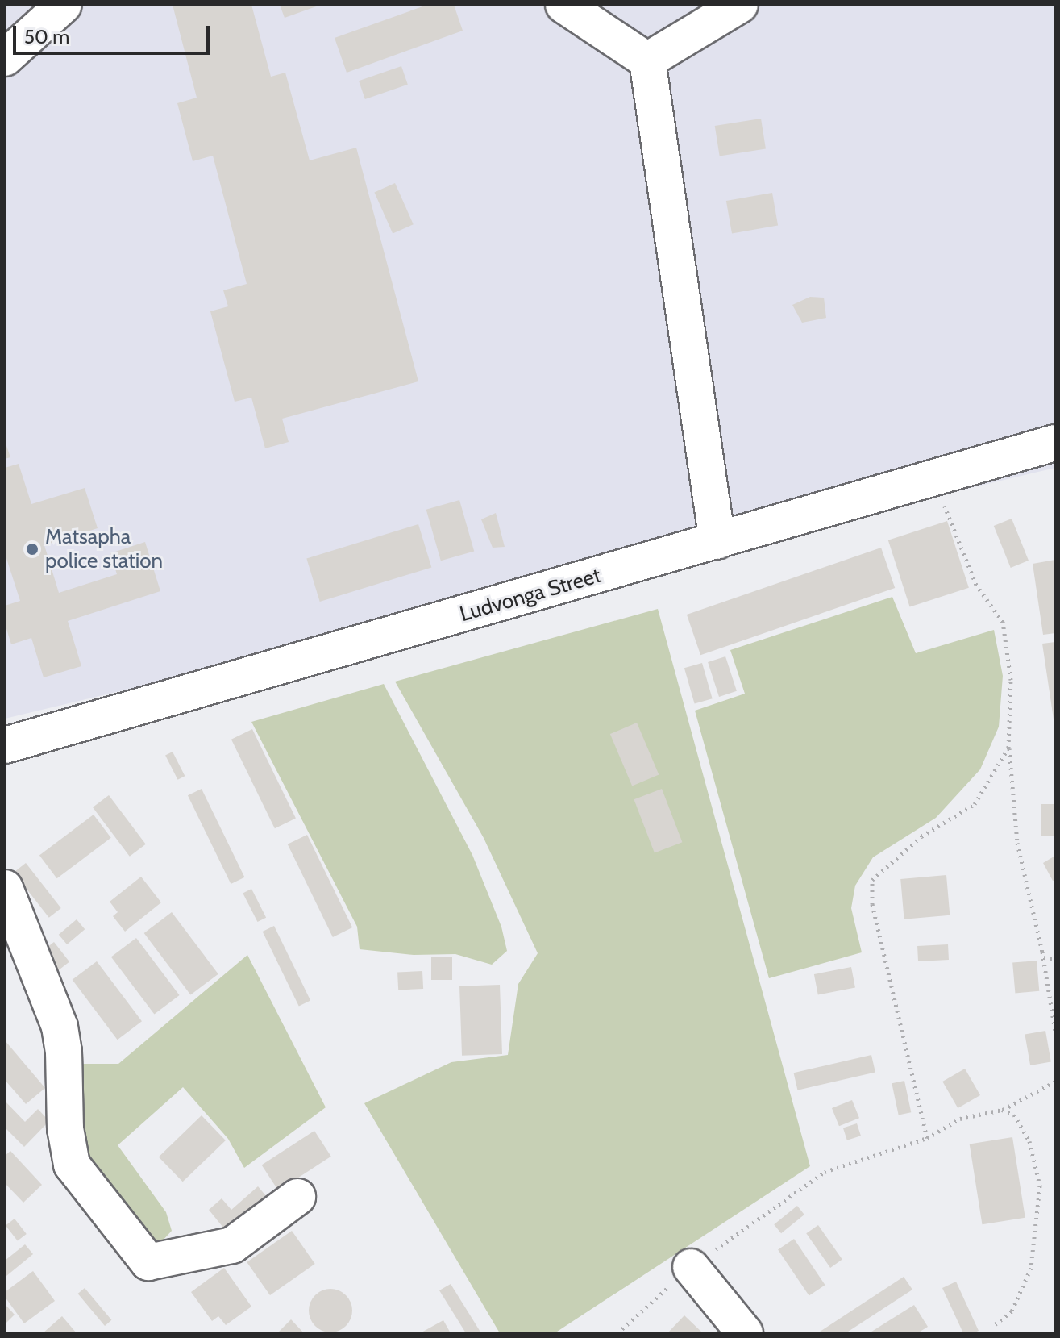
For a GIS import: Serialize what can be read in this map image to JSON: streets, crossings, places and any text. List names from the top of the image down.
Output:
{
  "streets": {
    "street": ["Ludvonga Street"]
  },
  "places": ["Matsapha police station"],
  "scale_bar": "50 m"
}
